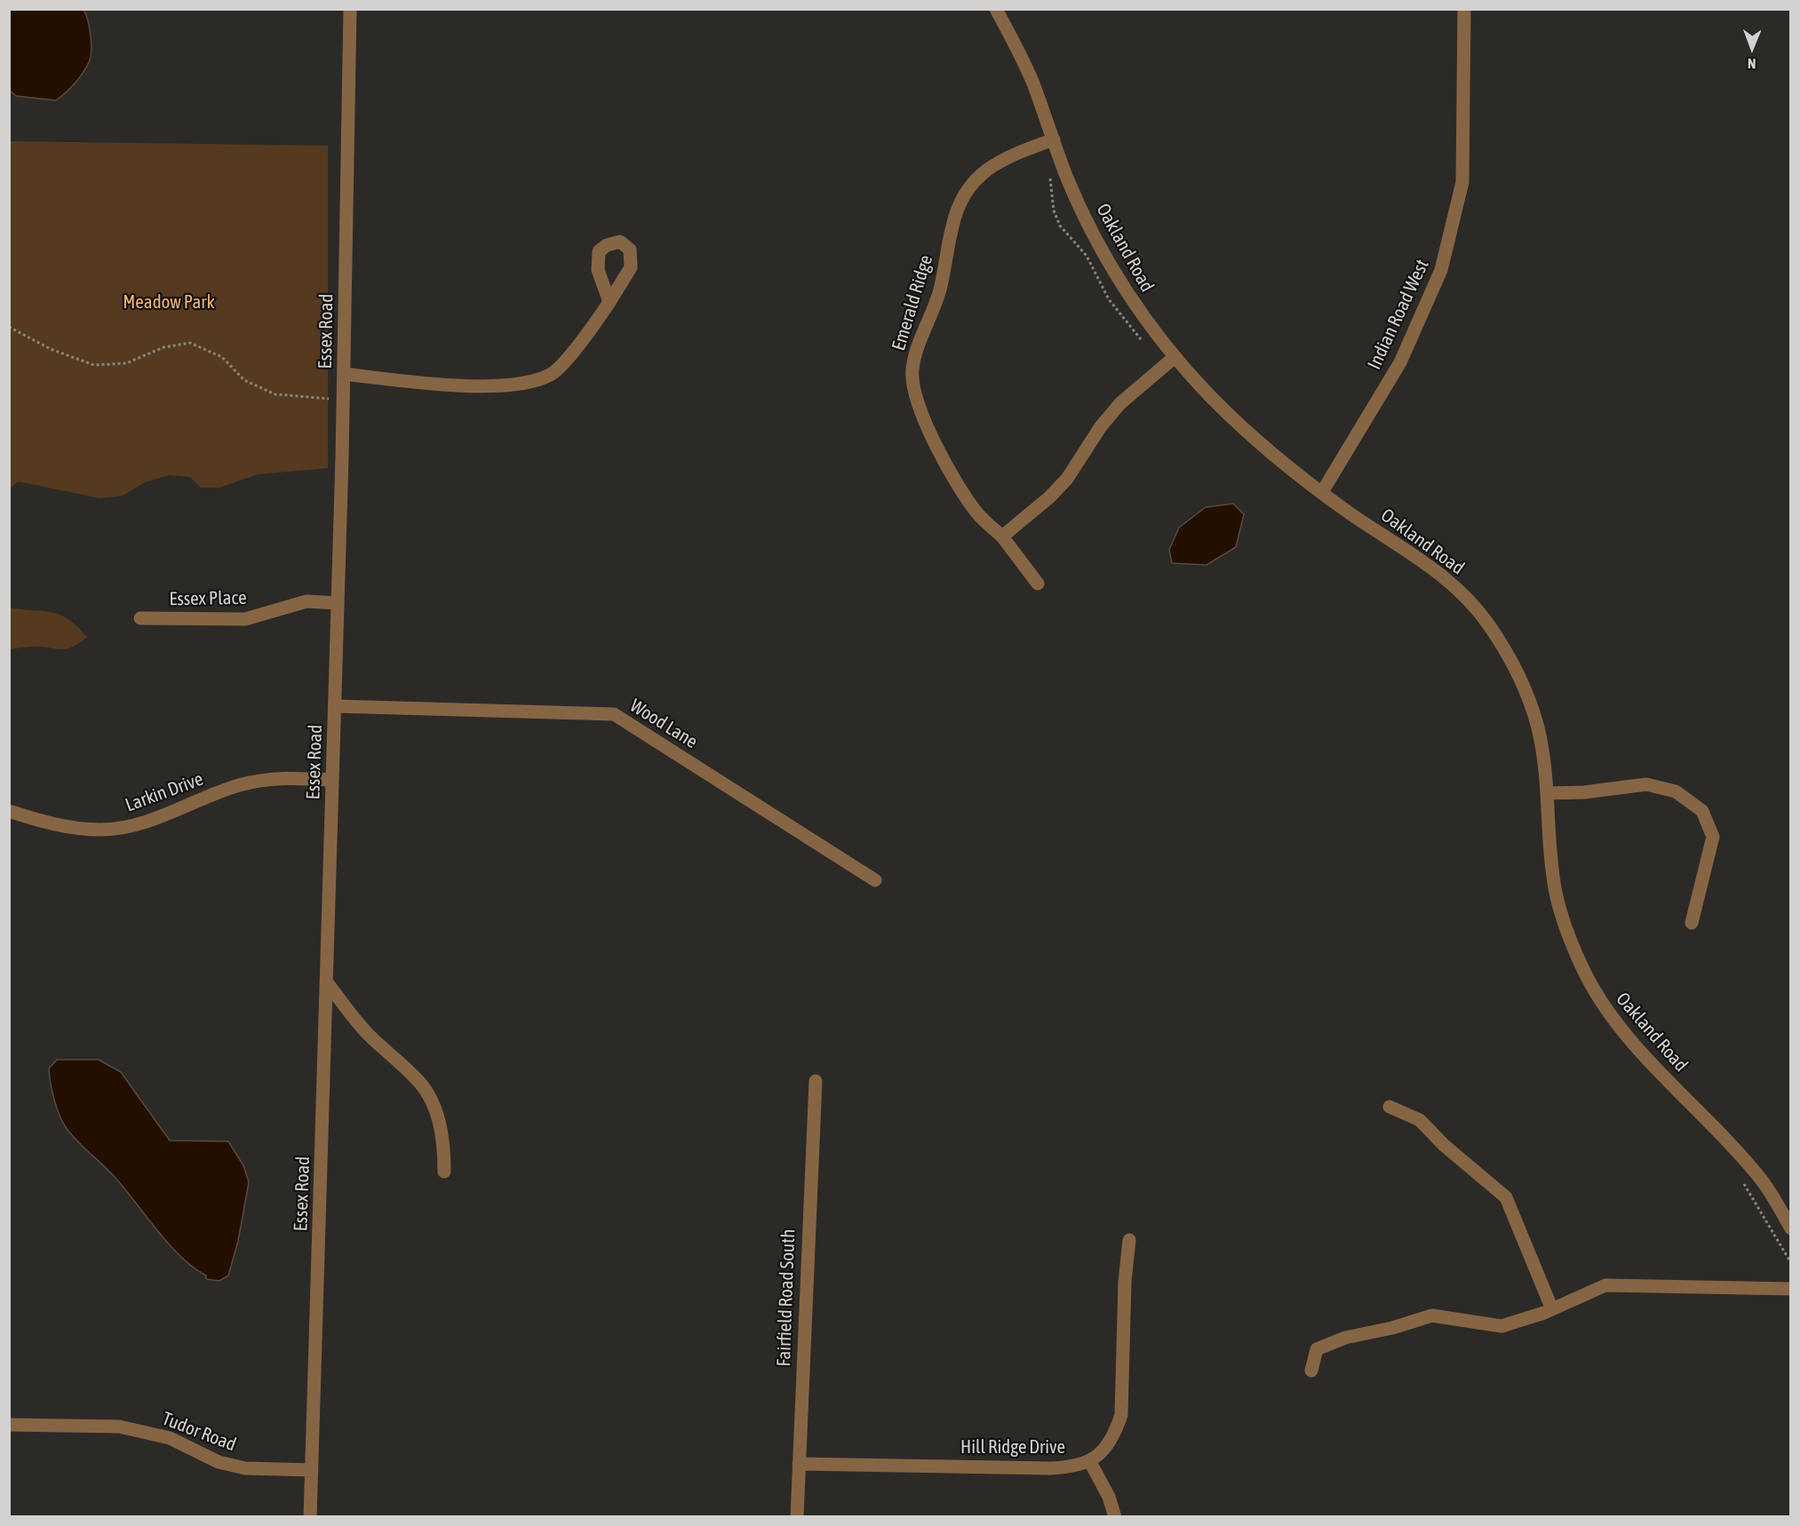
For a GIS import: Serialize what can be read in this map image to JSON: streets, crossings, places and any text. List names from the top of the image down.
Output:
{
  "streets": {
    "street": [
      "Oakland Road",
      "Emerald Ridge",
      "Indian Road West",
      "Essex Road",
      "Essex Place",
      "Wood Lane",
      "Larkin Drive",
      "Fairfield Road South",
      "Tudor Road",
      "Hill Ridge Drive"
    ]
  },
  "crossings": [
    ["Oakland Road", "Emerald Ridge"],
    ["Oakland Road", "Indian Road West"],
    ["Essex Road", "Essex Place"],
    ["Essex Road", "Wood Lane"],
    ["Essex Road", "Larkin Drive"],
    ["Essex Road", "Tudor Road"],
    ["Fairfield Road South", "Hill Ridge Drive"]
  ],
  "parks": ["Meadow Park"],
  "north": "bottom"
}
